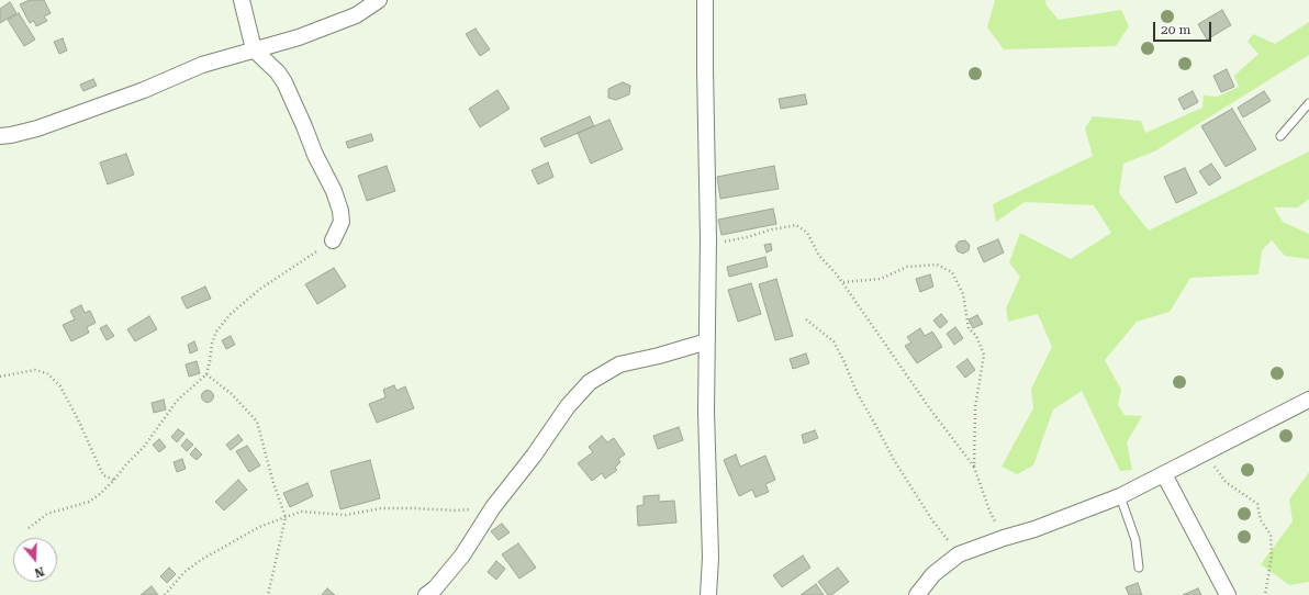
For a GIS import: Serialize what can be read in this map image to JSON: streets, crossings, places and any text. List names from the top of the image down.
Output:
{
  "scale_bar": "20 m",
  "north": "bottom"
}
